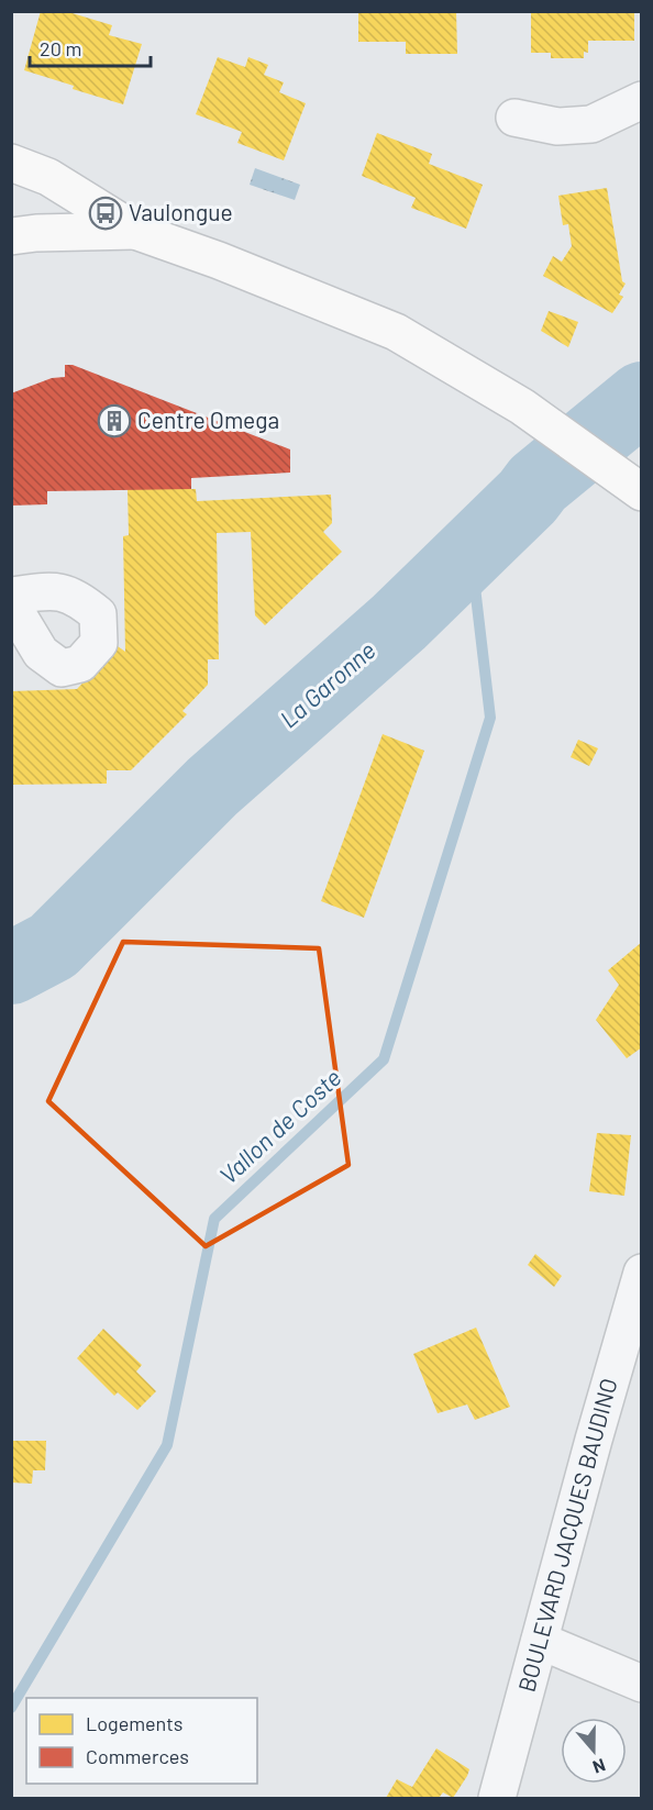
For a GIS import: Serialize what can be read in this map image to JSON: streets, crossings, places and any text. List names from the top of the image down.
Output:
{
  "streets": {
    "street": ["BOULEVARD JACQUES BAUDINO"]
  },
  "water": ["La Garonne", "Vallon de Coste"],
  "places": {
    "bus stop": ["Vaulongue"],
    "building": ["Centre Omega"]
  },
  "legend": ["Logements", "Commerces"],
  "scale_bar": "20 m",
  "north": "bottom"
}
